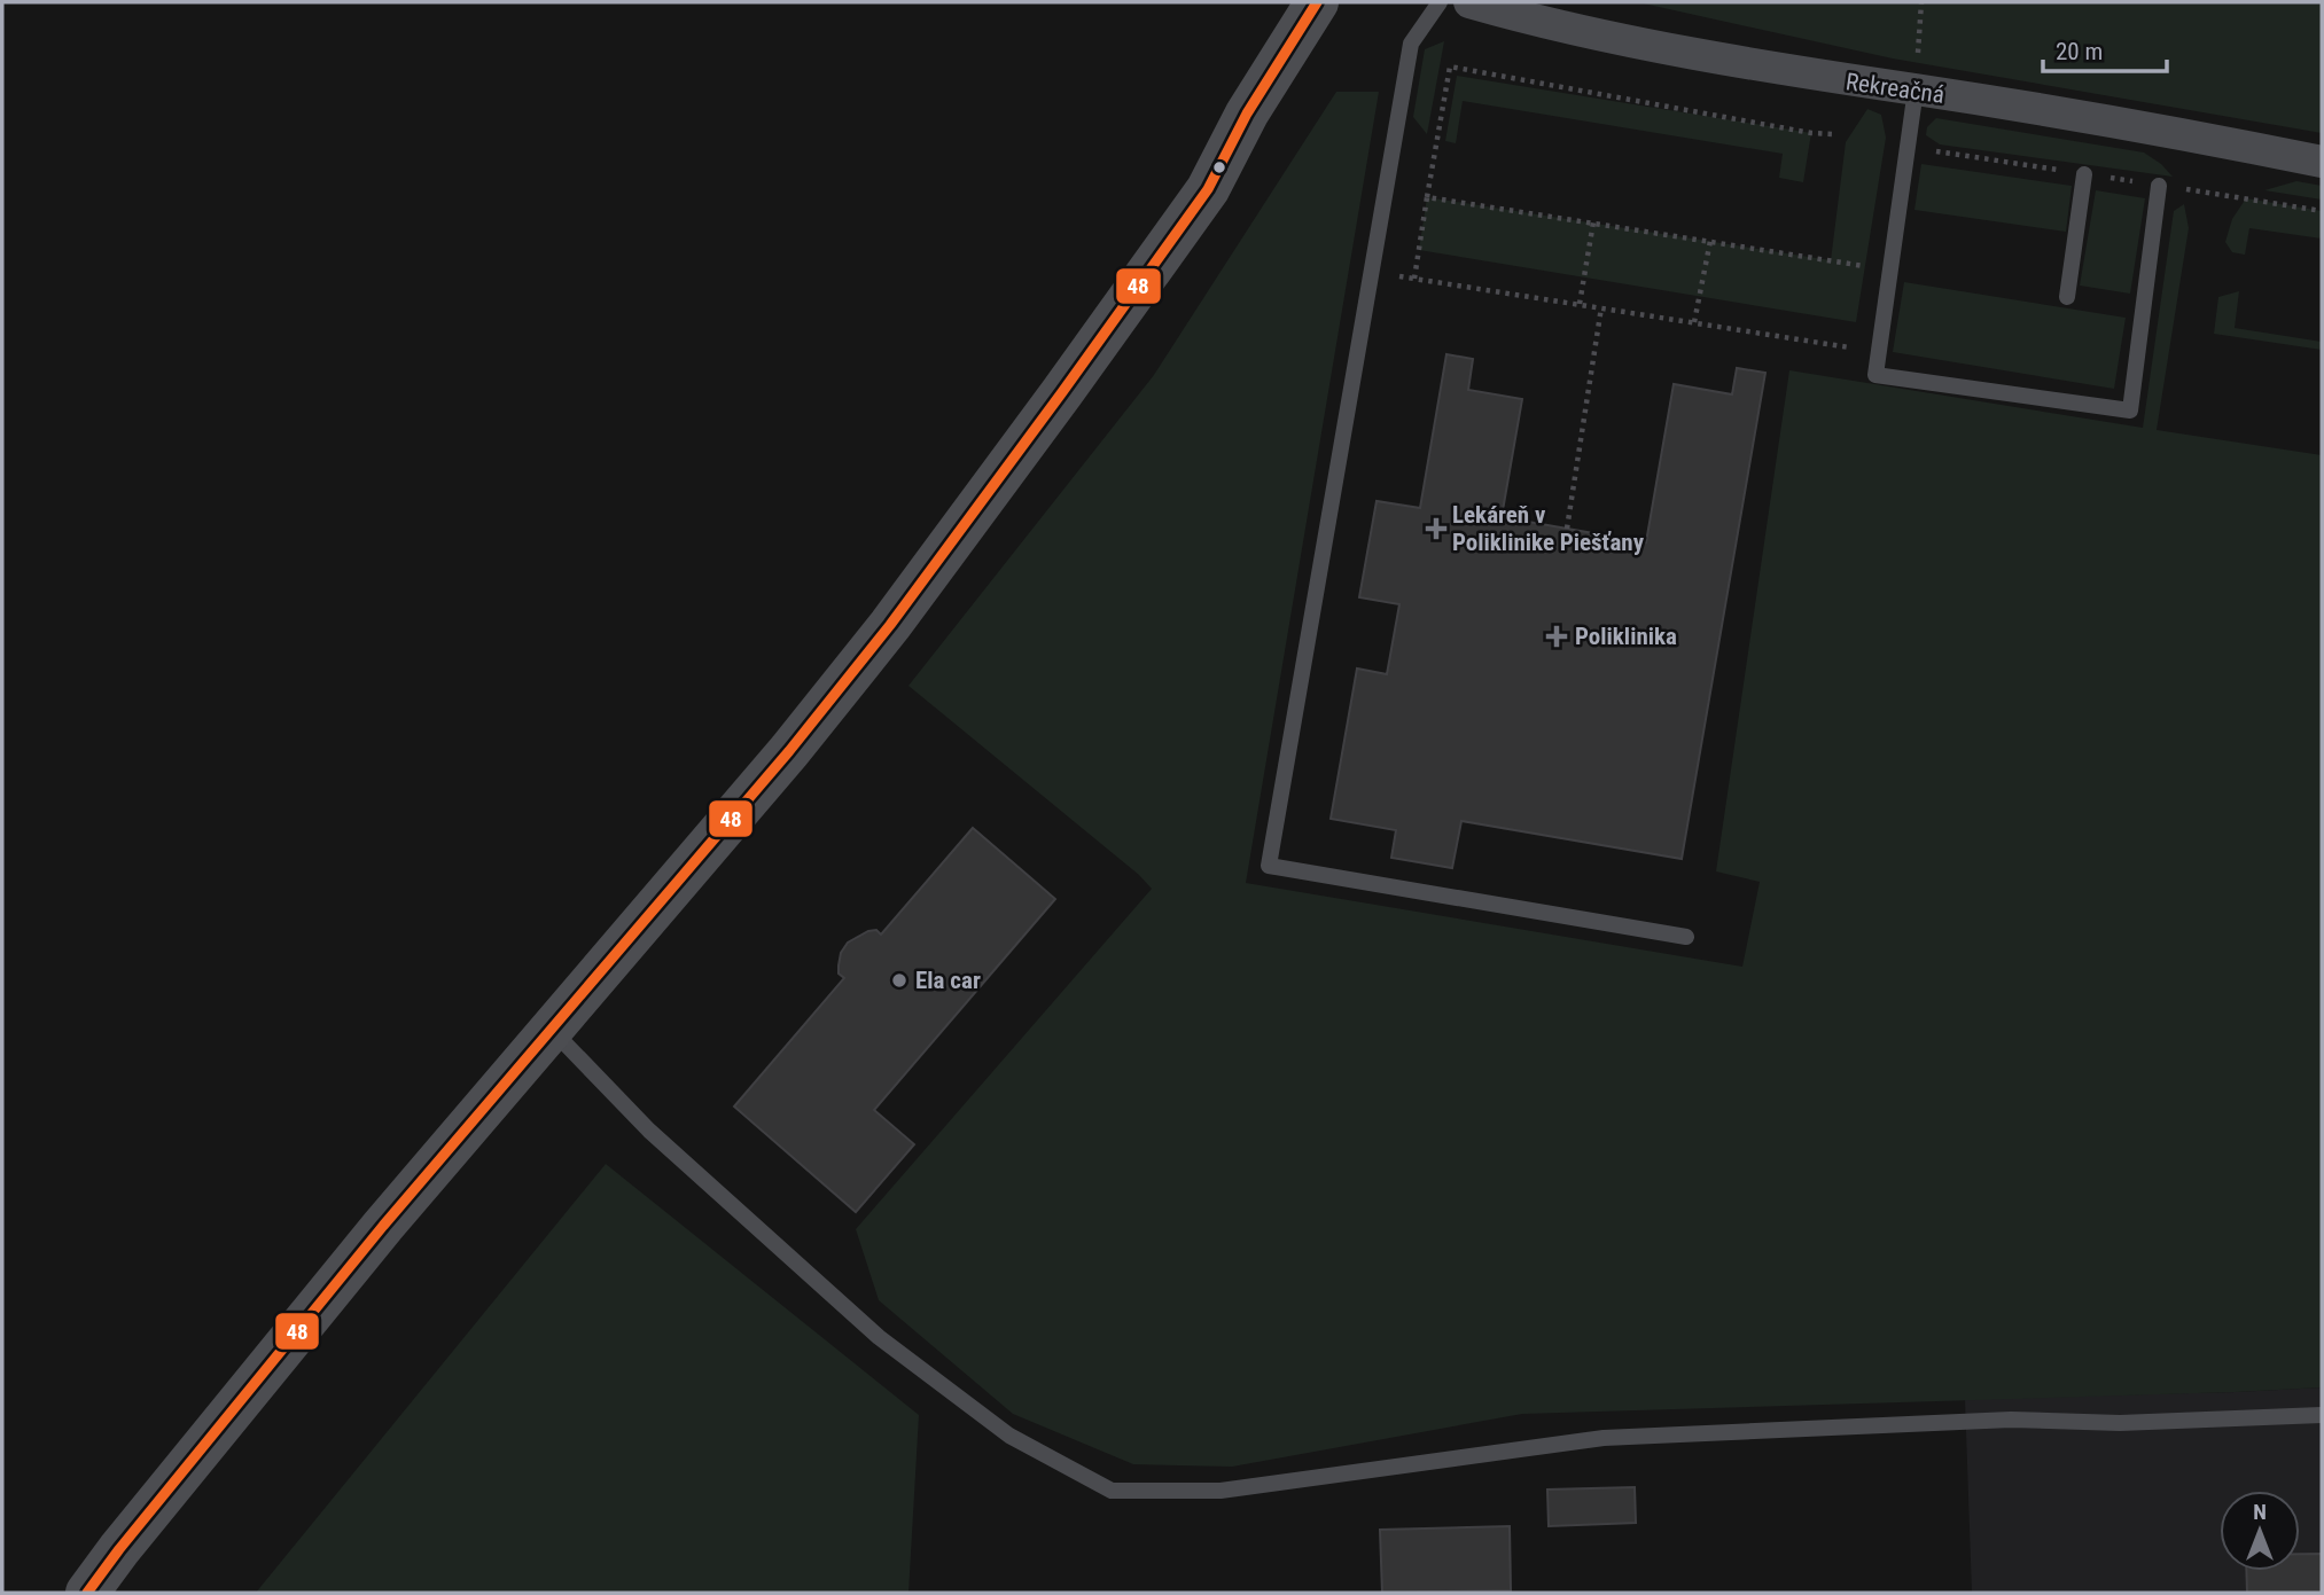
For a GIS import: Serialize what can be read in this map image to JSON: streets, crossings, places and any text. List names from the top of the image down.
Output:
{
  "streets": {
    "street": ["Rekreačná"]
  },
  "places": {
    "health": ["Lekáreň v Poliklinike Piešťany", "Poliklinika"],
    "other": ["Ela car"]
  },
  "lines": ["transit line 48"],
  "scale_bar": "20 m",
  "north": "top"
}
